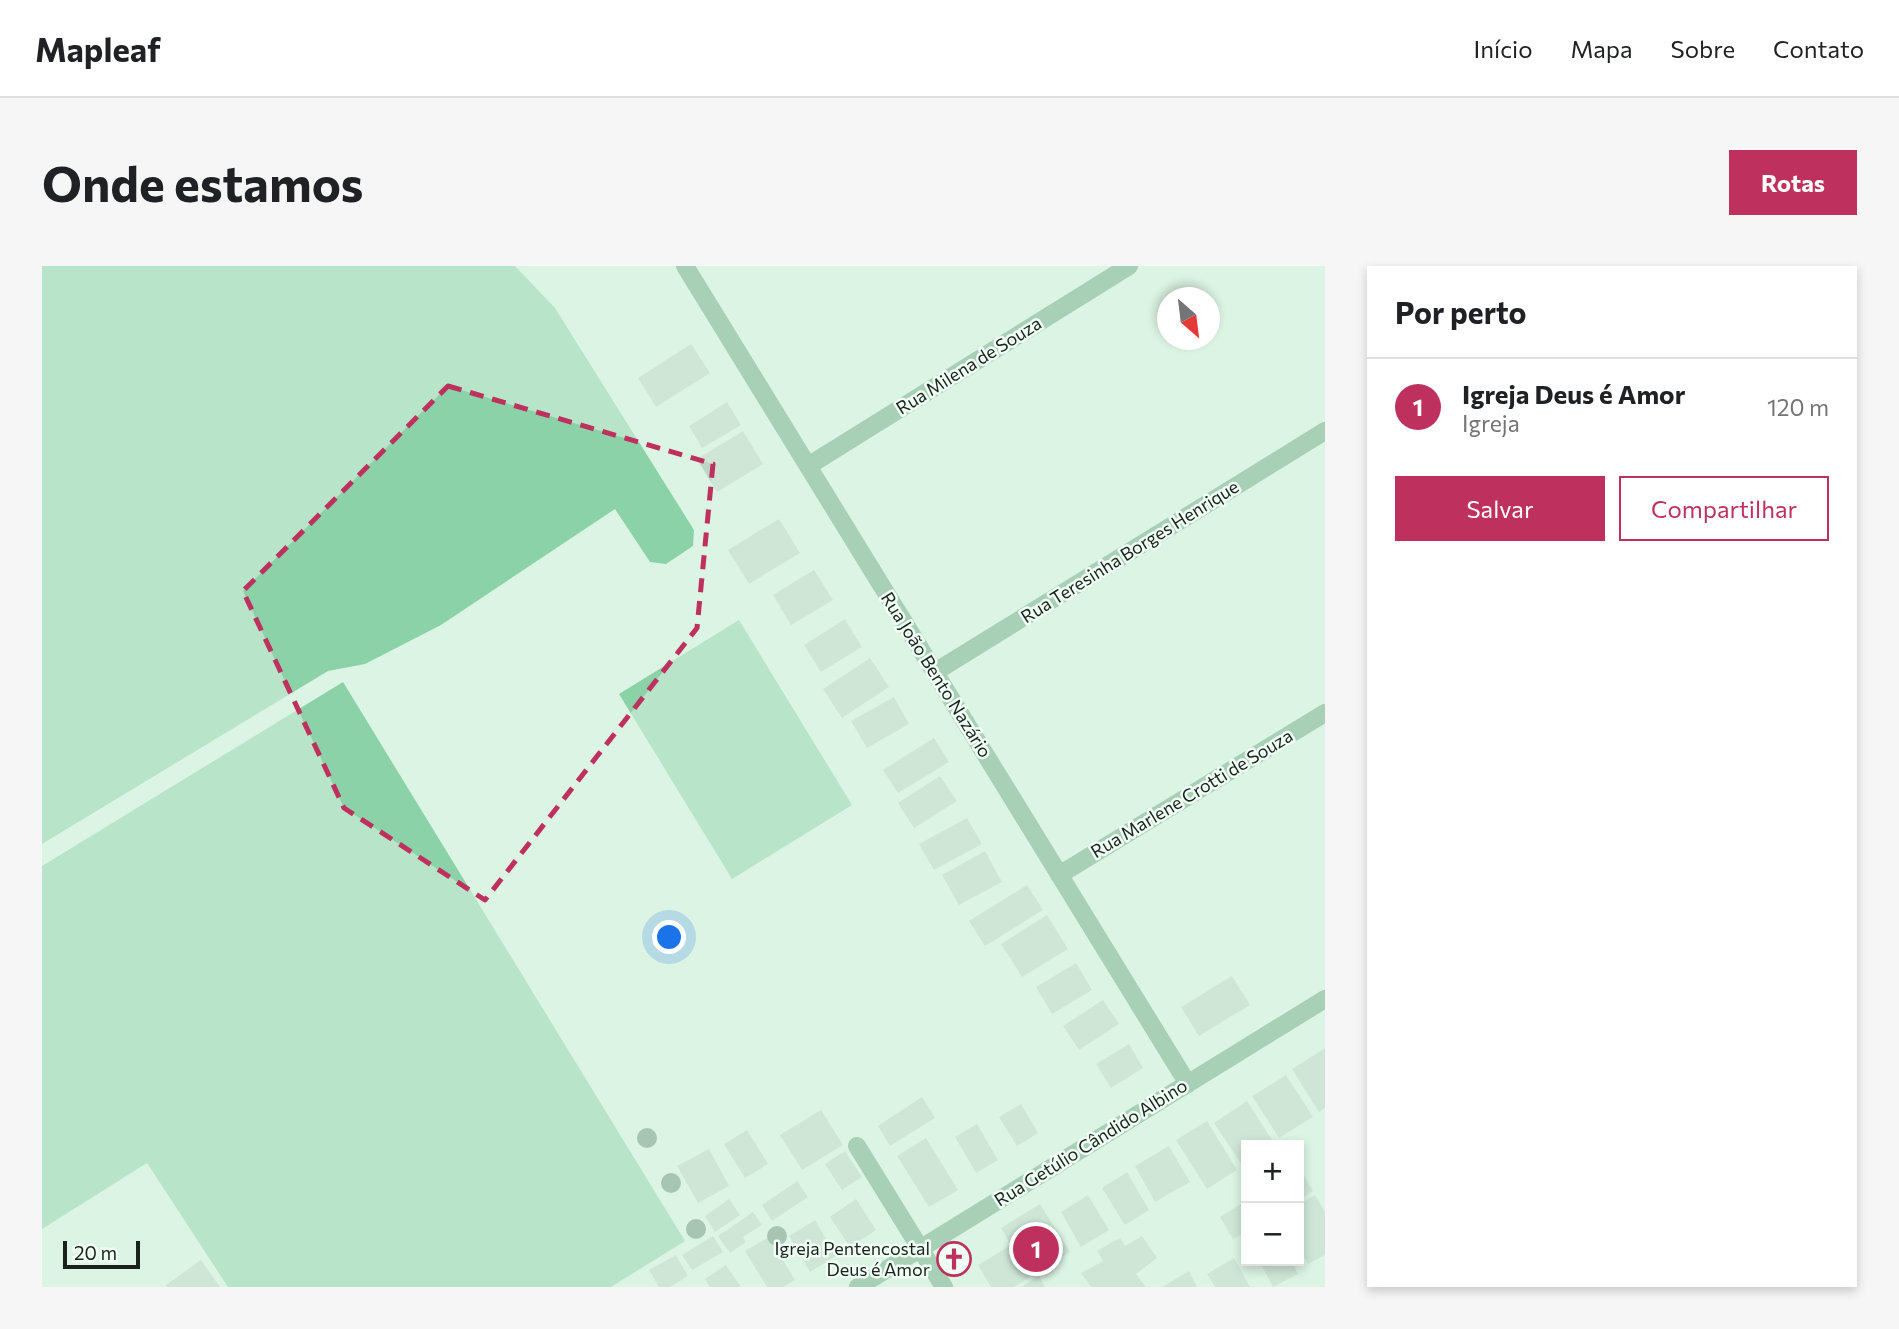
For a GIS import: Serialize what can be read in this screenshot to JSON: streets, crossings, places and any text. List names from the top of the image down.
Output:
{
  "streets": {
    "street": [
      "Rua Milena de Souza",
      "Rua Teresinha Borges Henrique",
      "Rua João Bento Nazário",
      "Rua Marlene Crotti de Souza",
      "Rua Getúlio Cândido Albino"
    ]
  },
  "crossings": [
    ["Rua Milena de Souza", "Rua João Bento Nazário"],
    ["Rua Teresinha Borges Henrique", "Rua João Bento Nazário"],
    ["Rua João Bento Nazário", "Rua Marlene Crotti de Souza"],
    ["Rua João Bento Nazário", "Rua Getúlio Cândido Albino"]
  ],
  "places": {
    "church": ["Igreja Pentencostal Deus é Amor"]
  },
  "scale_bar": "20 m",
  "north": "bottom right",
  "page": {
    "header": "Mapleaf",
    "nav": [
      "Início",
      "Mapa",
      "Sobre",
      "Contato"
    ],
    "buttons": [
      "Rotas",
      ["Salvar", "Compartilhar"]
    ],
    "title": "Onde estamos",
    "heading": "Por perto",
    "list": [
      {
        "mark": "1",
        "name": "Igreja Deus é Amor",
        "note": "Igreja",
        "value": "120 m"
      }
    ],
    "map_buttons": ["+", "−"],
    "pins": "1",
    "scale": "20 m"
  }
}
